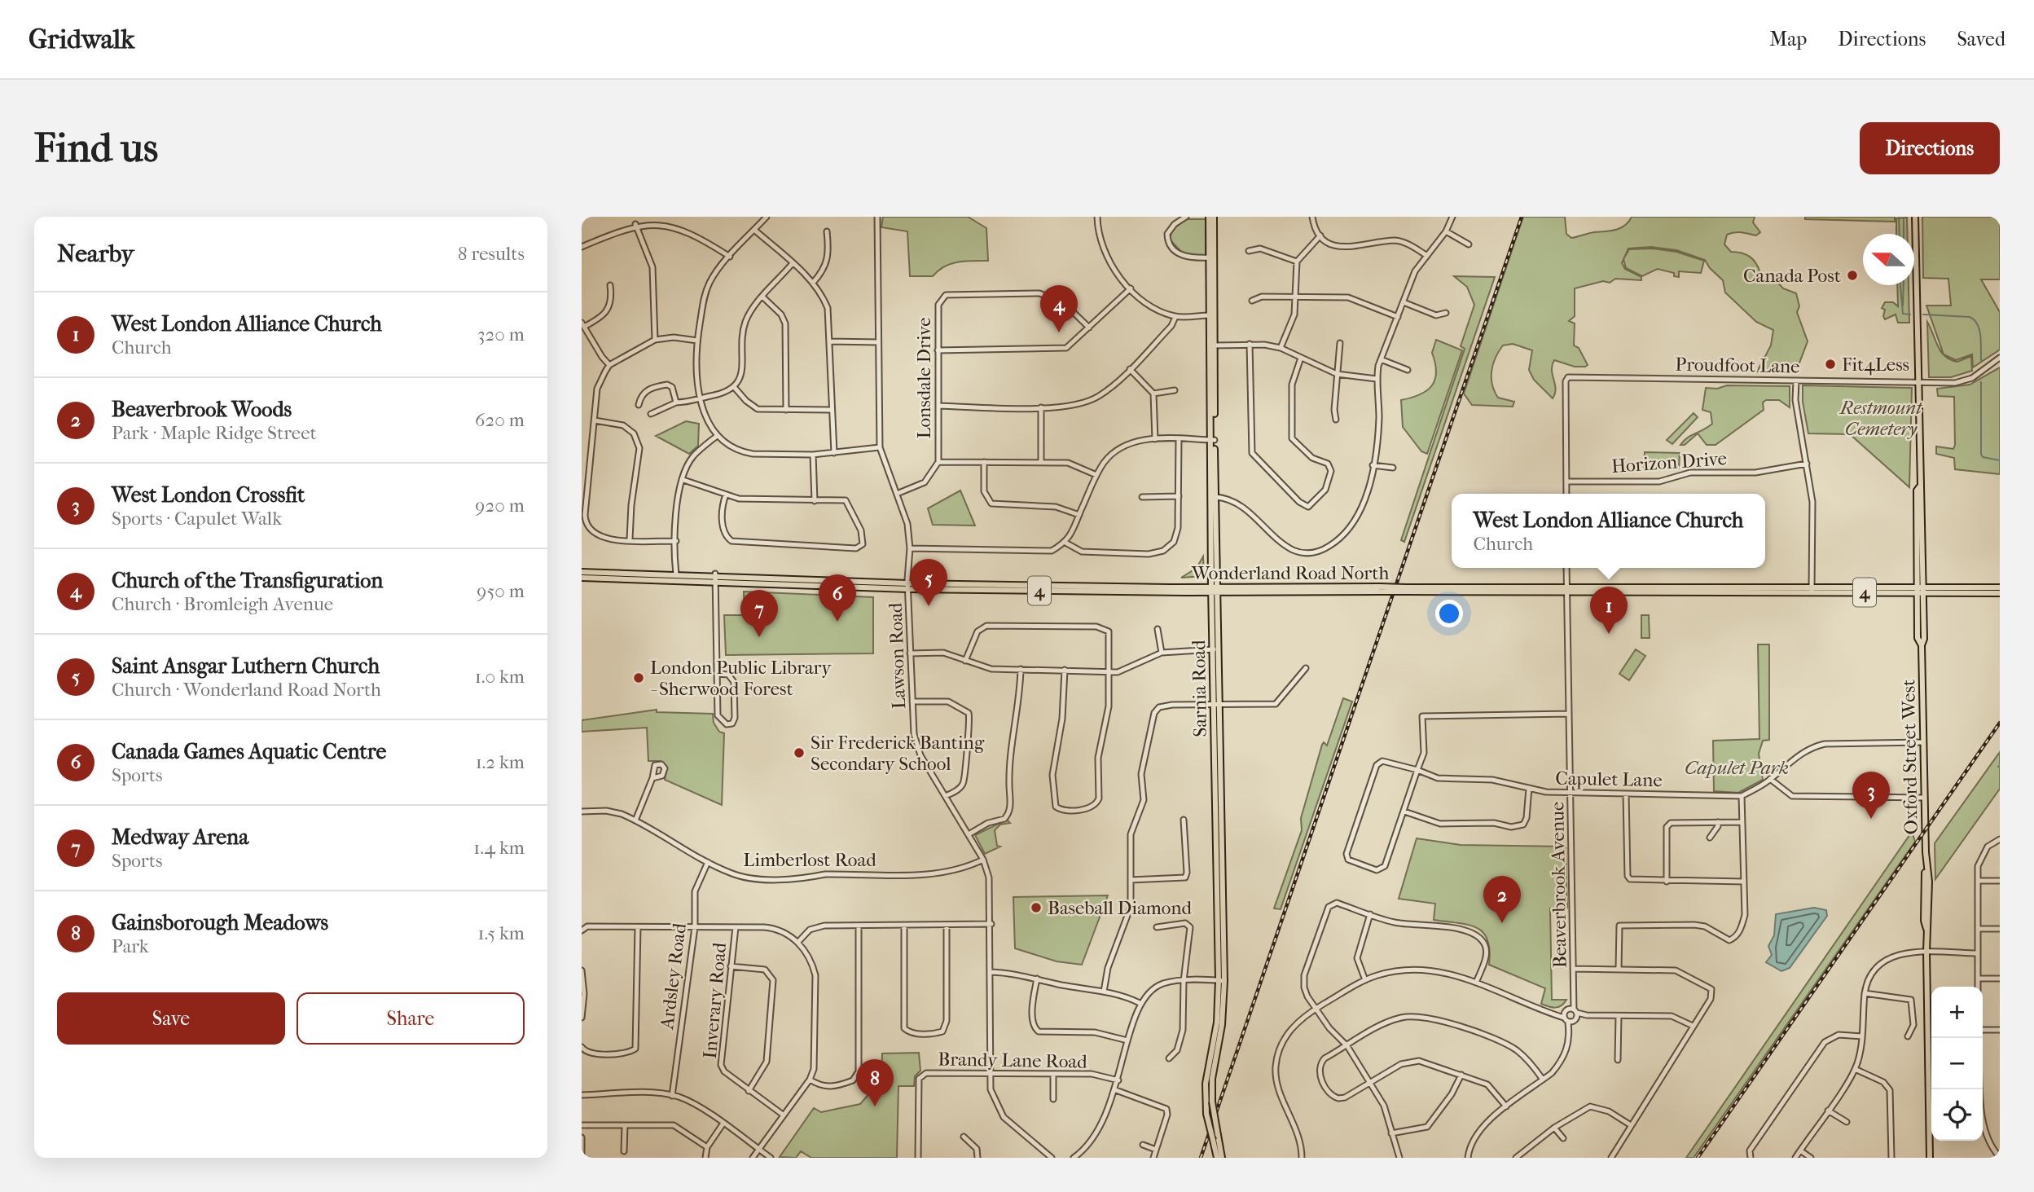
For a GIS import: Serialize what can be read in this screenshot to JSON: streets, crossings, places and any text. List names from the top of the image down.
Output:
{
  "streets": {
    "main road": [
      "Wonderland Road North",
      "4",
      "Sarnia Road",
      "Oxford Street West"
    ],
    "street": [
      "Proudfoot Lane",
      "Lonsdale Drive",
      "Horizon Drive",
      "Lawson Road",
      "Capulet Lane",
      "Limberlost Road",
      "Beaverbrook Avenue",
      "Ardsley Road",
      "Inverary Road",
      "Brandy Lane Road"
    ]
  },
  "crossings": [
    ["Proudfoot Lane", "Horizon Drive"],
    ["Proudfoot Lane", "Oxford Street West"],
    ["Lonsdale Drive", "Lawson Road"],
    ["Wonderland Road North", "Lawson Road"],
    ["Wonderland Road North", "Sarnia Road"],
    ["Wonderland Road North", "Oxford Street West"],
    ["Wonderland Road North", "Beaverbrook Avenue"],
    ["Lawson Road", "Limberlost Road"],
    ["Lawson Road", "Brandy Lane Road"],
    ["Capulet Lane", "Beaverbrook Avenue"],
    ["Limberlost Road", "Ardsley Road"]
  ],
  "parks": ["Restmount Cemetery", "Capulet Park"],
  "places": [
    "Canada Post",
    "Fit4Less",
    "London Public Library - Sherwood Forest",
    "Sir Frederick Banting Secondary School",
    "Baseball Diamond"
  ],
  "north": "left",
  "page": {
    "header": "Gridwalk",
    "nav": ["Map", "Directions", "Saved"],
    "buttons": [
      "Directions",
      ["Save", "Share"]
    ],
    "title": "Find us",
    "heading": ["Nearby", "8 results"],
    "pins": [
      "4",
      "5",
      "6",
      "1",
      "7",
      "3",
      "2",
      "8"
    ],
    "list": [
      {
        "mark": "1",
        "name": "West London Alliance Church",
        "note": "Church",
        "value": "320 m"
      },
      {
        "mark": "2",
        "name": "Beaverbrook Woods",
        "note": "Park · Maple Ridge Street",
        "value": "620 m"
      },
      {
        "mark": "3",
        "name": "West London Crossfit",
        "note": "Sports · Capulet Walk",
        "value": "920 m"
      },
      {
        "mark": "4",
        "name": "Church of the Transfiguration",
        "note": "Church · Bromleigh Avenue",
        "value": "950 m"
      },
      {
        "mark": "5",
        "name": "Saint Ansgar Luthern Church",
        "note": "Church · Wonderland Road North",
        "value": "1.0 km"
      },
      {
        "mark": "6",
        "name": "Canada Games Aquatic Centre",
        "note": "Sports",
        "value": "1.2 km"
      },
      {
        "mark": "7",
        "name": "Medway Arena",
        "note": "Sports",
        "value": "1.4 km"
      },
      {
        "mark": "8",
        "name": "Gainsborough Meadows",
        "note": "Park",
        "value": "1.5 km"
      }
    ],
    "popup": ["West London Alliance Church", "Church"],
    "map_buttons": ["+", "−"]
  }
}
